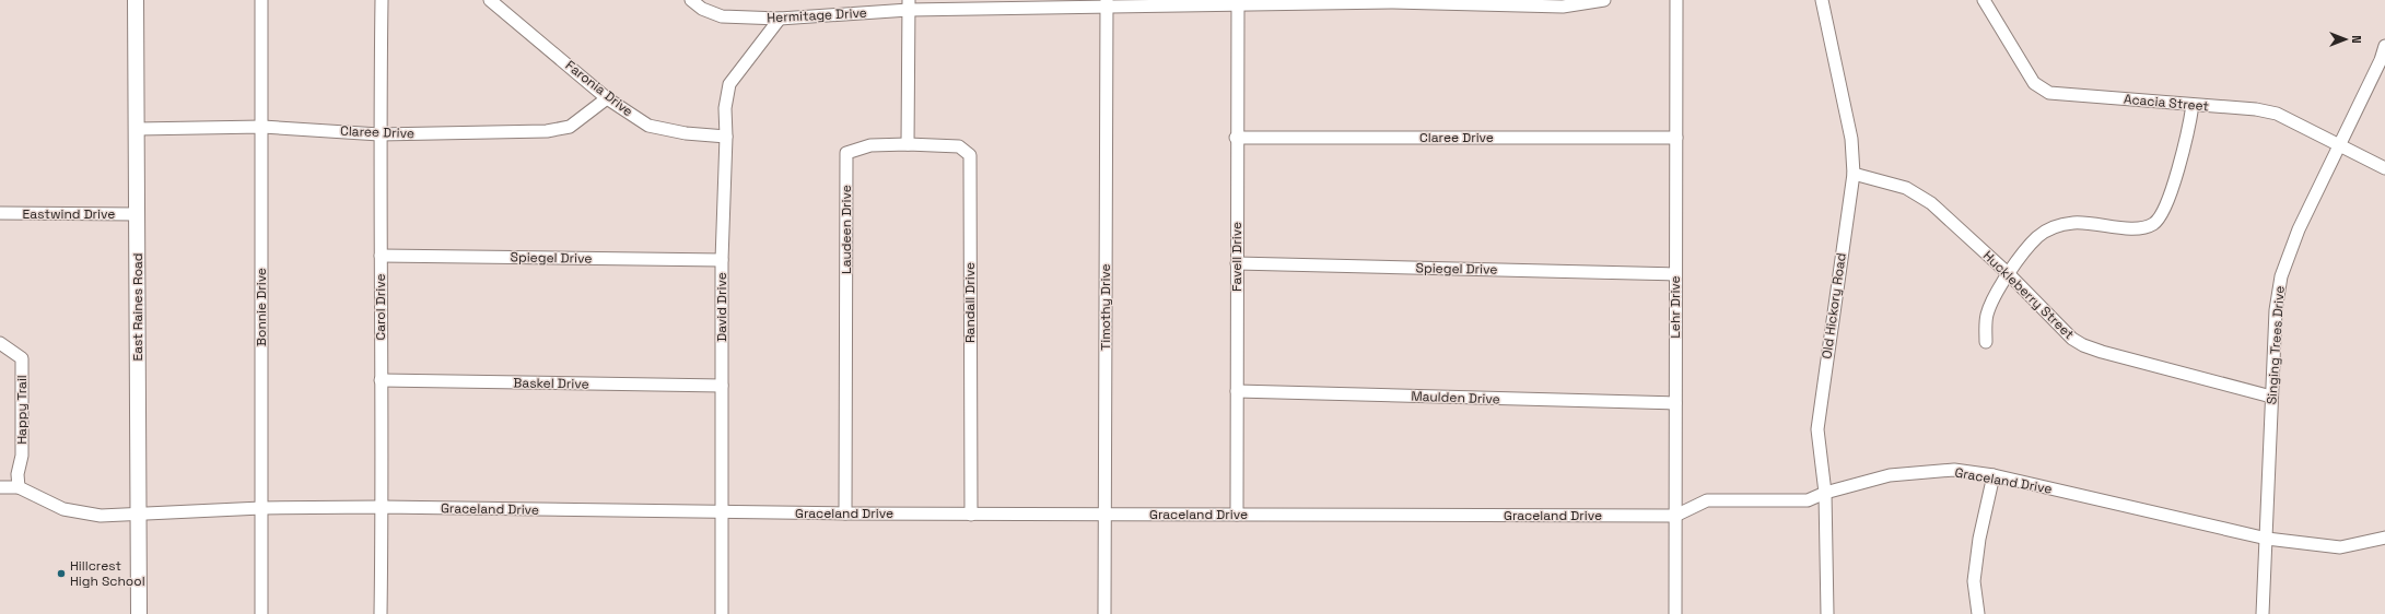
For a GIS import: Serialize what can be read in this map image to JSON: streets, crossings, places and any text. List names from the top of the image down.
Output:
{
  "streets": {
    "main road": ["East Raines Road"],
    "street": [
      "Hermitage Drive",
      "Faronia Drive",
      "Acacia Street",
      "Claree Drive",
      "Eastwind Drive",
      "Laudeen Drive",
      "Favell Drive",
      "Spiegel Drive",
      "Huckleberry Street",
      "Randall Drive",
      "Old Hickory Road",
      "Bonnie Drive",
      "Carol Drive",
      "David Drive",
      "Timothy Drive",
      "Lehr Drive",
      "Singing Trees Drive",
      "Baskel Drive",
      "Maulden Drive",
      "Happy Trail",
      "Graceland Drive"
    ]
  },
  "crossings": [
    ["Hermitage Drive", "Favell Drive"],
    ["Hermitage Drive", "David Drive"],
    ["Hermitage Drive", "Timothy Drive"],
    ["Faronia Drive", "Claree Drive"],
    ["Faronia Drive", "David Drive"],
    ["Acacia Street", "Singing Trees Drive"],
    ["Claree Drive", "Favell Drive"],
    ["Claree Drive", "East Raines Road"],
    ["Claree Drive", "Bonnie Drive"],
    ["Claree Drive", "Carol Drive"],
    ["Claree Drive", "Lehr Drive"],
    ["Eastwind Drive", "East Raines Road"],
    ["Laudeen Drive", "Randall Drive"],
    ["Laudeen Drive", "Graceland Drive"],
    ["Favell Drive", "Spiegel Drive"],
    ["Favell Drive", "Maulden Drive"],
    ["Favell Drive", "Graceland Drive"],
    ["Spiegel Drive", "Carol Drive"],
    ["Spiegel Drive", "David Drive"],
    ["Spiegel Drive", "Lehr Drive"],
    ["Huckleberry Street", "Old Hickory Road"],
    ["Huckleberry Street", "Singing Trees Drive"],
    ["Randall Drive", "Graceland Drive"],
    ["Old Hickory Road", "Graceland Drive"],
    ["East Raines Road", "Graceland Drive"],
    ["Bonnie Drive", "Graceland Drive"],
    ["Carol Drive", "Baskel Drive"],
    ["Carol Drive", "Graceland Drive"],
    ["David Drive", "Baskel Drive"],
    ["David Drive", "Graceland Drive"],
    ["Timothy Drive", "Graceland Drive"],
    ["Lehr Drive", "Maulden Drive"],
    ["Lehr Drive", "Graceland Drive"],
    ["Singing Trees Drive", "Graceland Drive"],
    ["Happy Trail", "Graceland Drive"]
  ],
  "places": ["Hillcrest High School"],
  "north": "right"
}
